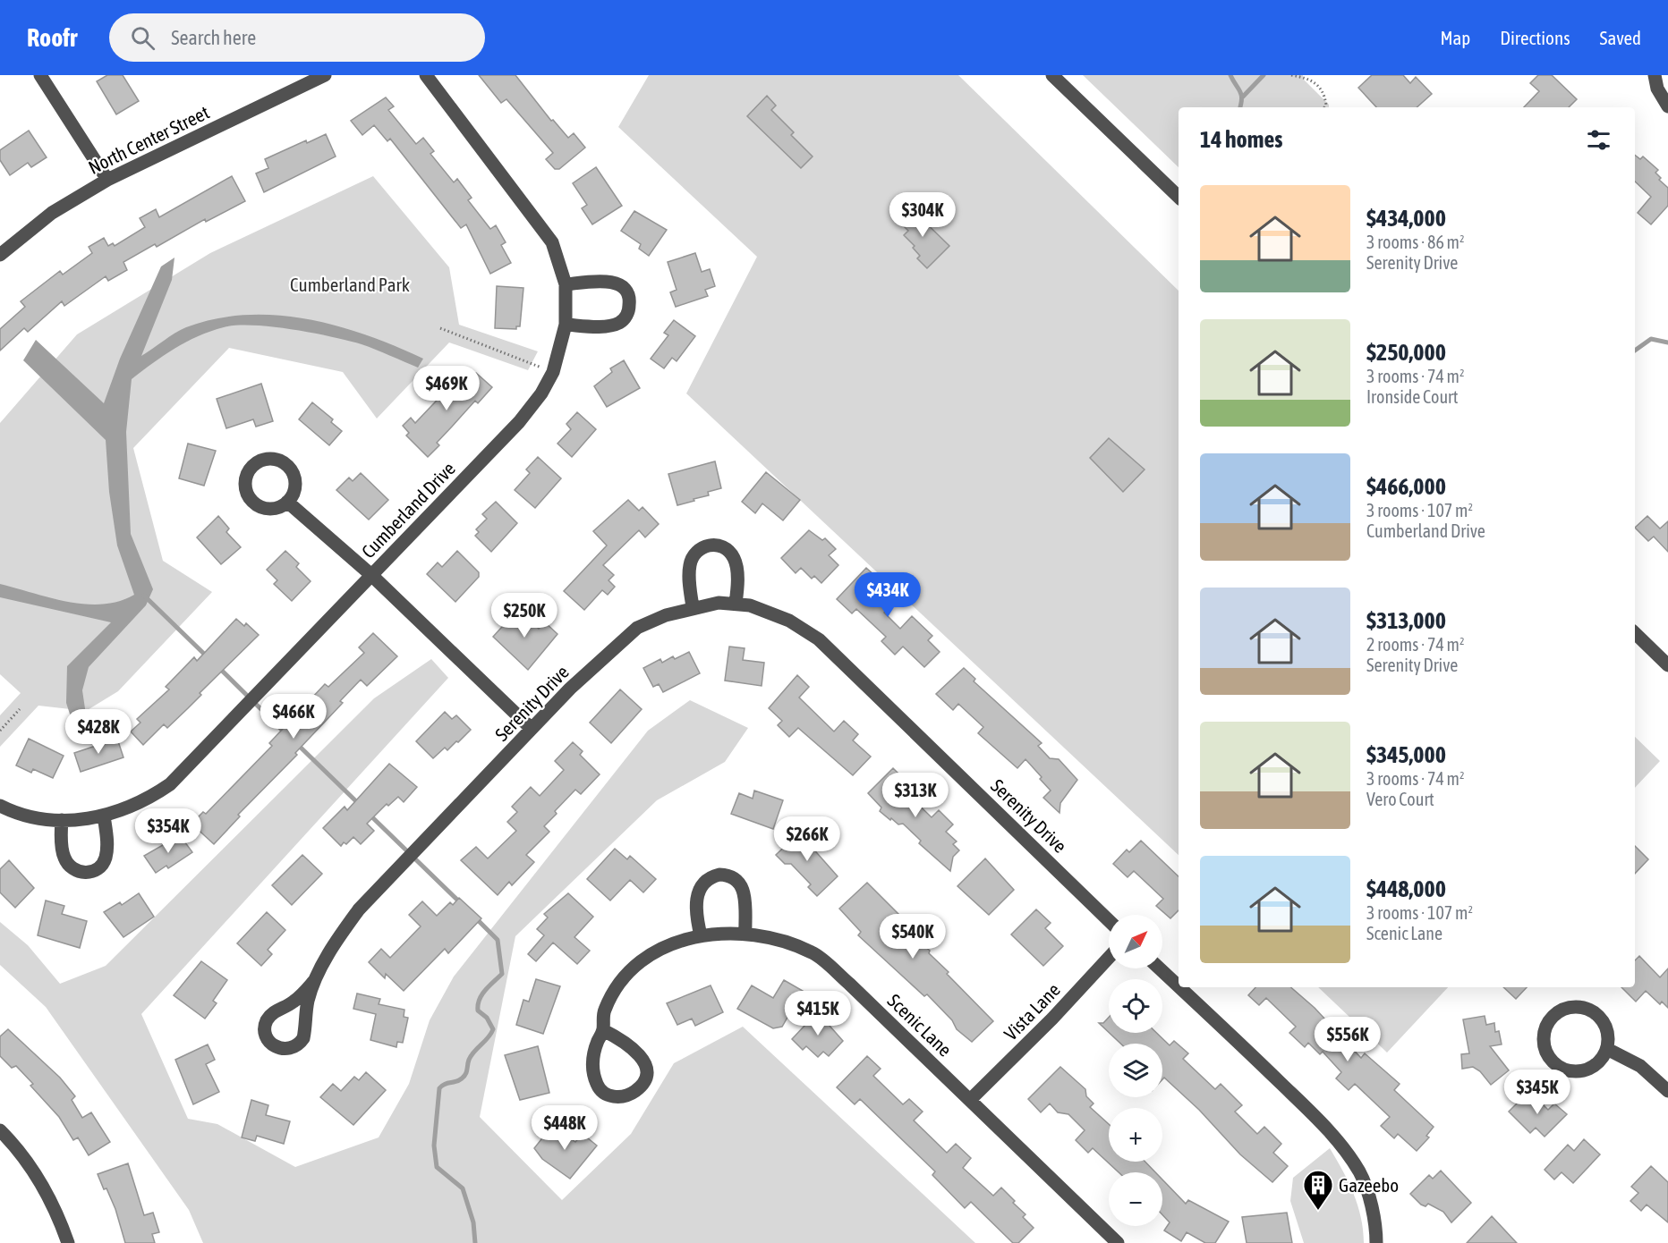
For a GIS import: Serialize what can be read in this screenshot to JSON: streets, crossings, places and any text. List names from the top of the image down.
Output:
{
  "streets": {
    "street": [
      "North Center Street",
      "Cumberland Drive",
      "Serenity Drive",
      "Vista Lane",
      "Scenic Lane"
    ]
  },
  "crossings": [
    ["Vista Lane", "Scenic Lane"]
  ],
  "parks": ["Cumberland Park"],
  "places": {
    "building": ["Gazeebo"]
  },
  "north": "top right",
  "page": {
    "header": "Roofr",
    "search": "Search here",
    "nav": ["Map", "Directions", "Saved"],
    "heading": "14 homes",
    "list": [
      {
        "name": "$434,000",
        "note": "3 rooms · 86 m² · Serenity Drive"
      },
      {
        "name": "$250,000",
        "note": "3 rooms · 74 m² · Ironside Court"
      },
      {
        "name": "$466,000",
        "note": "3 rooms · 107 m² · Cumberland Drive"
      },
      {
        "name": "$313,000",
        "note": "2 rooms · 74 m² · Serenity Drive"
      },
      {
        "name": "$345,000",
        "note": "3 rooms · 74 m² · Vero Court"
      },
      {
        "name": "$448,000",
        "note": "3 rooms · 107 m² · Scenic Lane"
      }
    ],
    "price": [
      "$304K",
      "$469K",
      "$434K",
      "$250K",
      "$466K",
      "$428K",
      "$313K",
      "$354K",
      "$266K",
      "$540K",
      "$415K",
      "$556K",
      "$345K",
      "$448K"
    ],
    "map_buttons": ["+", "−"]
  }
}
